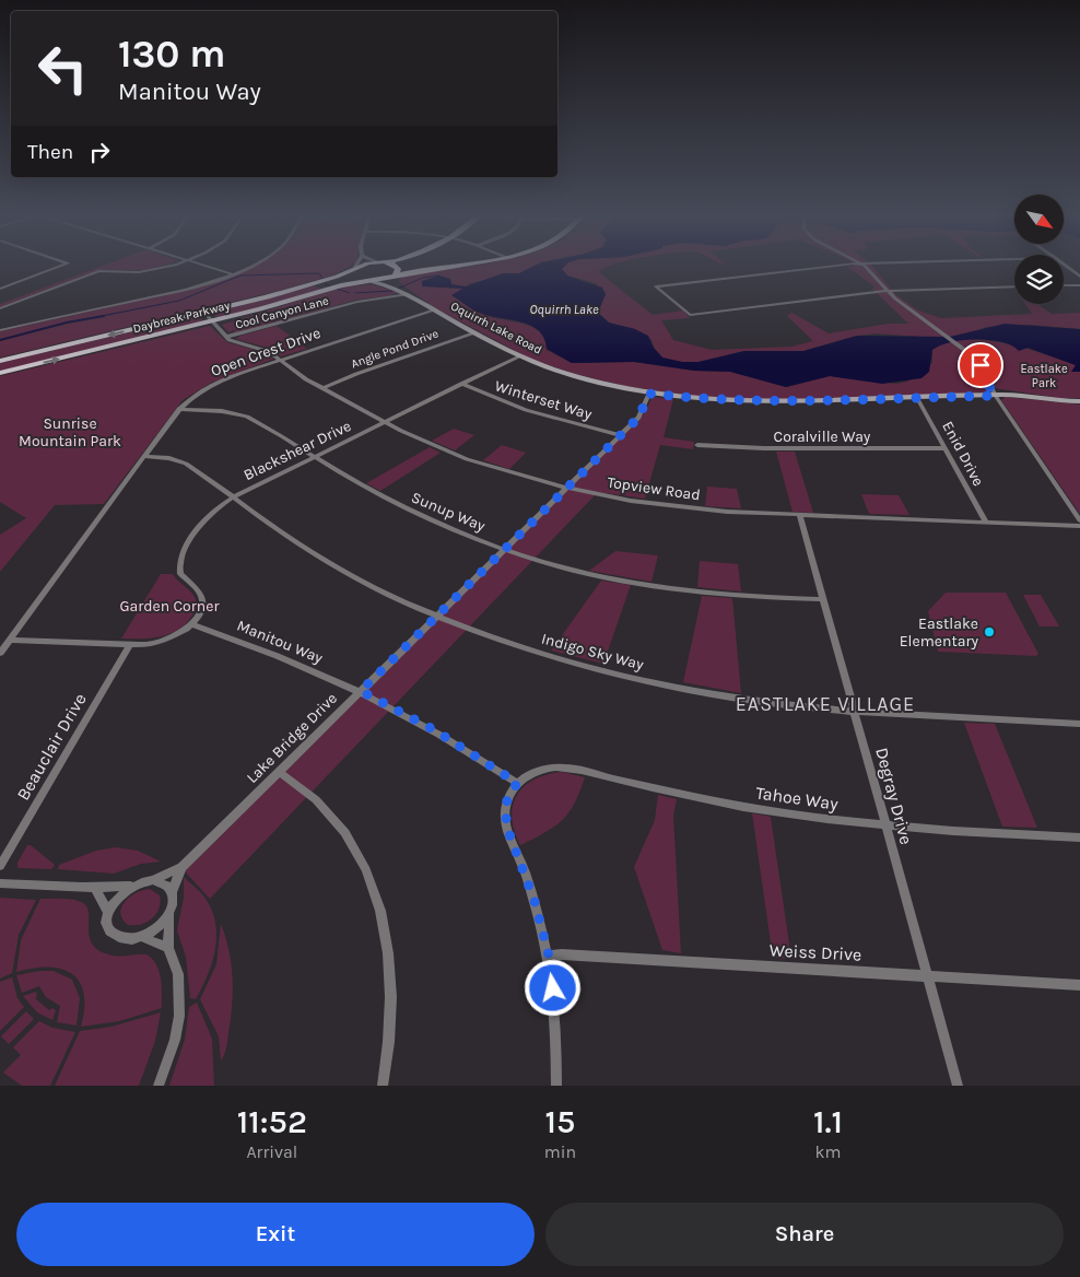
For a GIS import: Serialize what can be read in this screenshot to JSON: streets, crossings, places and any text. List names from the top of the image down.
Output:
{
  "streets": {
    "main road": ["Daybreak Parkway"],
    "street": [
      "Cool Canyon Lane",
      "Oquirrh Lake Road",
      "Angle Pond Drive",
      "Open Crest Drive",
      "Winterset Way",
      "Coralville Way",
      "Blackshear Drive",
      "Enid Drive",
      "Topview Road",
      "Sunup Way",
      "Manitou Way",
      "Indigo Sky Way",
      "Lake Bridge Drive",
      "Beauclair Drive",
      "Degray Drive",
      "Tahoe Way",
      "Weiss Drive"
    ]
  },
  "crossings": [
    ["Cool Canyon Lane", "Oquirrh Lake Road"],
    ["Cool Canyon Lane", "Topview Road"],
    ["Daybreak Parkway", "Oquirrh Lake Road"],
    ["Daybreak Parkway", "Topview Road"],
    ["Oquirrh Lake Road", "Angle Pond Drive"],
    ["Oquirrh Lake Road", "Open Crest Drive"],
    ["Oquirrh Lake Road", "Blackshear Drive"],
    ["Oquirrh Lake Road", "Enid Drive"],
    ["Oquirrh Lake Road", "Lake Bridge Drive"],
    ["Angle Pond Drive", "Topview Road"],
    ["Open Crest Drive", "Topview Road"],
    ["Open Crest Drive", "Sunup Way"],
    ["Open Crest Drive", "Indigo Sky Way"],
    ["Winterset Way", "Blackshear Drive"],
    ["Winterset Way", "Lake Bridge Drive"],
    ["Coralville Way", "Enid Drive"],
    ["Blackshear Drive", "Topview Road"],
    ["Blackshear Drive", "Sunup Way"],
    ["Blackshear Drive", "Manitou Way"],
    ["Blackshear Drive", "Indigo Sky Way"],
    ["Enid Drive", "Topview Road"],
    ["Topview Road", "Lake Bridge Drive"],
    ["Topview Road", "Degray Drive"],
    ["Sunup Way", "Lake Bridge Drive"],
    ["Sunup Way", "Degray Drive"],
    ["Manitou Way", "Lake Bridge Drive"],
    ["Manitou Way", "Tahoe Way"],
    ["Indigo Sky Way", "Lake Bridge Drive"],
    ["Indigo Sky Way", "Degray Drive"],
    ["Degray Drive", "Tahoe Way"],
    ["Degray Drive", "Weiss Drive"]
  ],
  "districts": ["EASTLAKE VILLAGE"],
  "water": ["Oquirrh Lake"],
  "parks": ["Eastlake Park", "Sunrise Mountain Park", "Garden Corner"],
  "places": ["Eastlake Elementary"],
  "north": "bottom right",
  "page": {
    "turn": ["130 m", "Manitou Way"],
    "then": "Then",
    "eta": [
      "11:52",
      "Arrival",
      "15",
      "min",
      "1.1",
      "km"
    ],
    "buttons": ["Exit", "Share"]
  }
}
